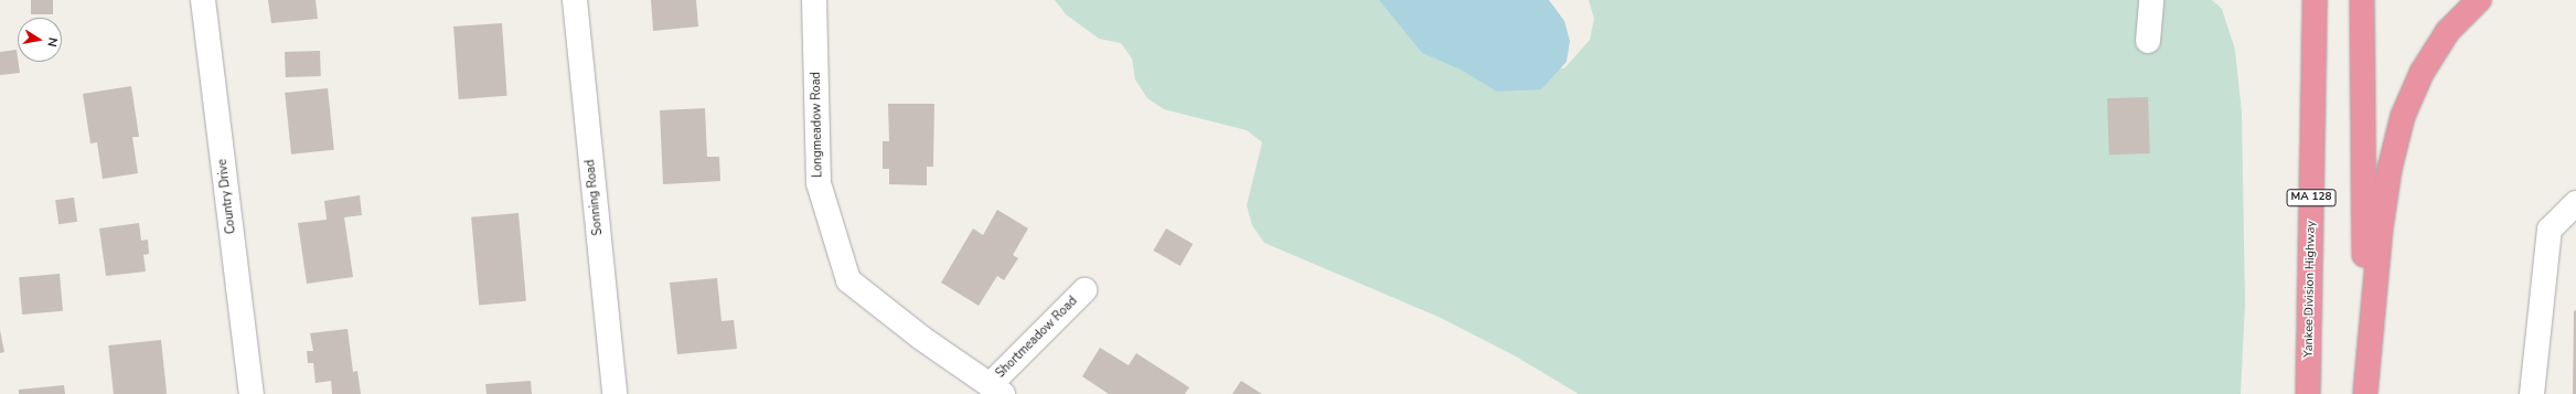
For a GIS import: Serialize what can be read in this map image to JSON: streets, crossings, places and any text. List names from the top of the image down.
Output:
{
  "streets": {
    "highway": ["MA 128", "Yankee Division Highway"],
    "street": [
      "Longmeadow Road",
      "Country Drive",
      "Sonning Road",
      "Shortmeadow Road"
    ]
  },
  "crossings": [
    ["Longmeadow Road", "Shortmeadow Road"]
  ],
  "north": "right"
}
